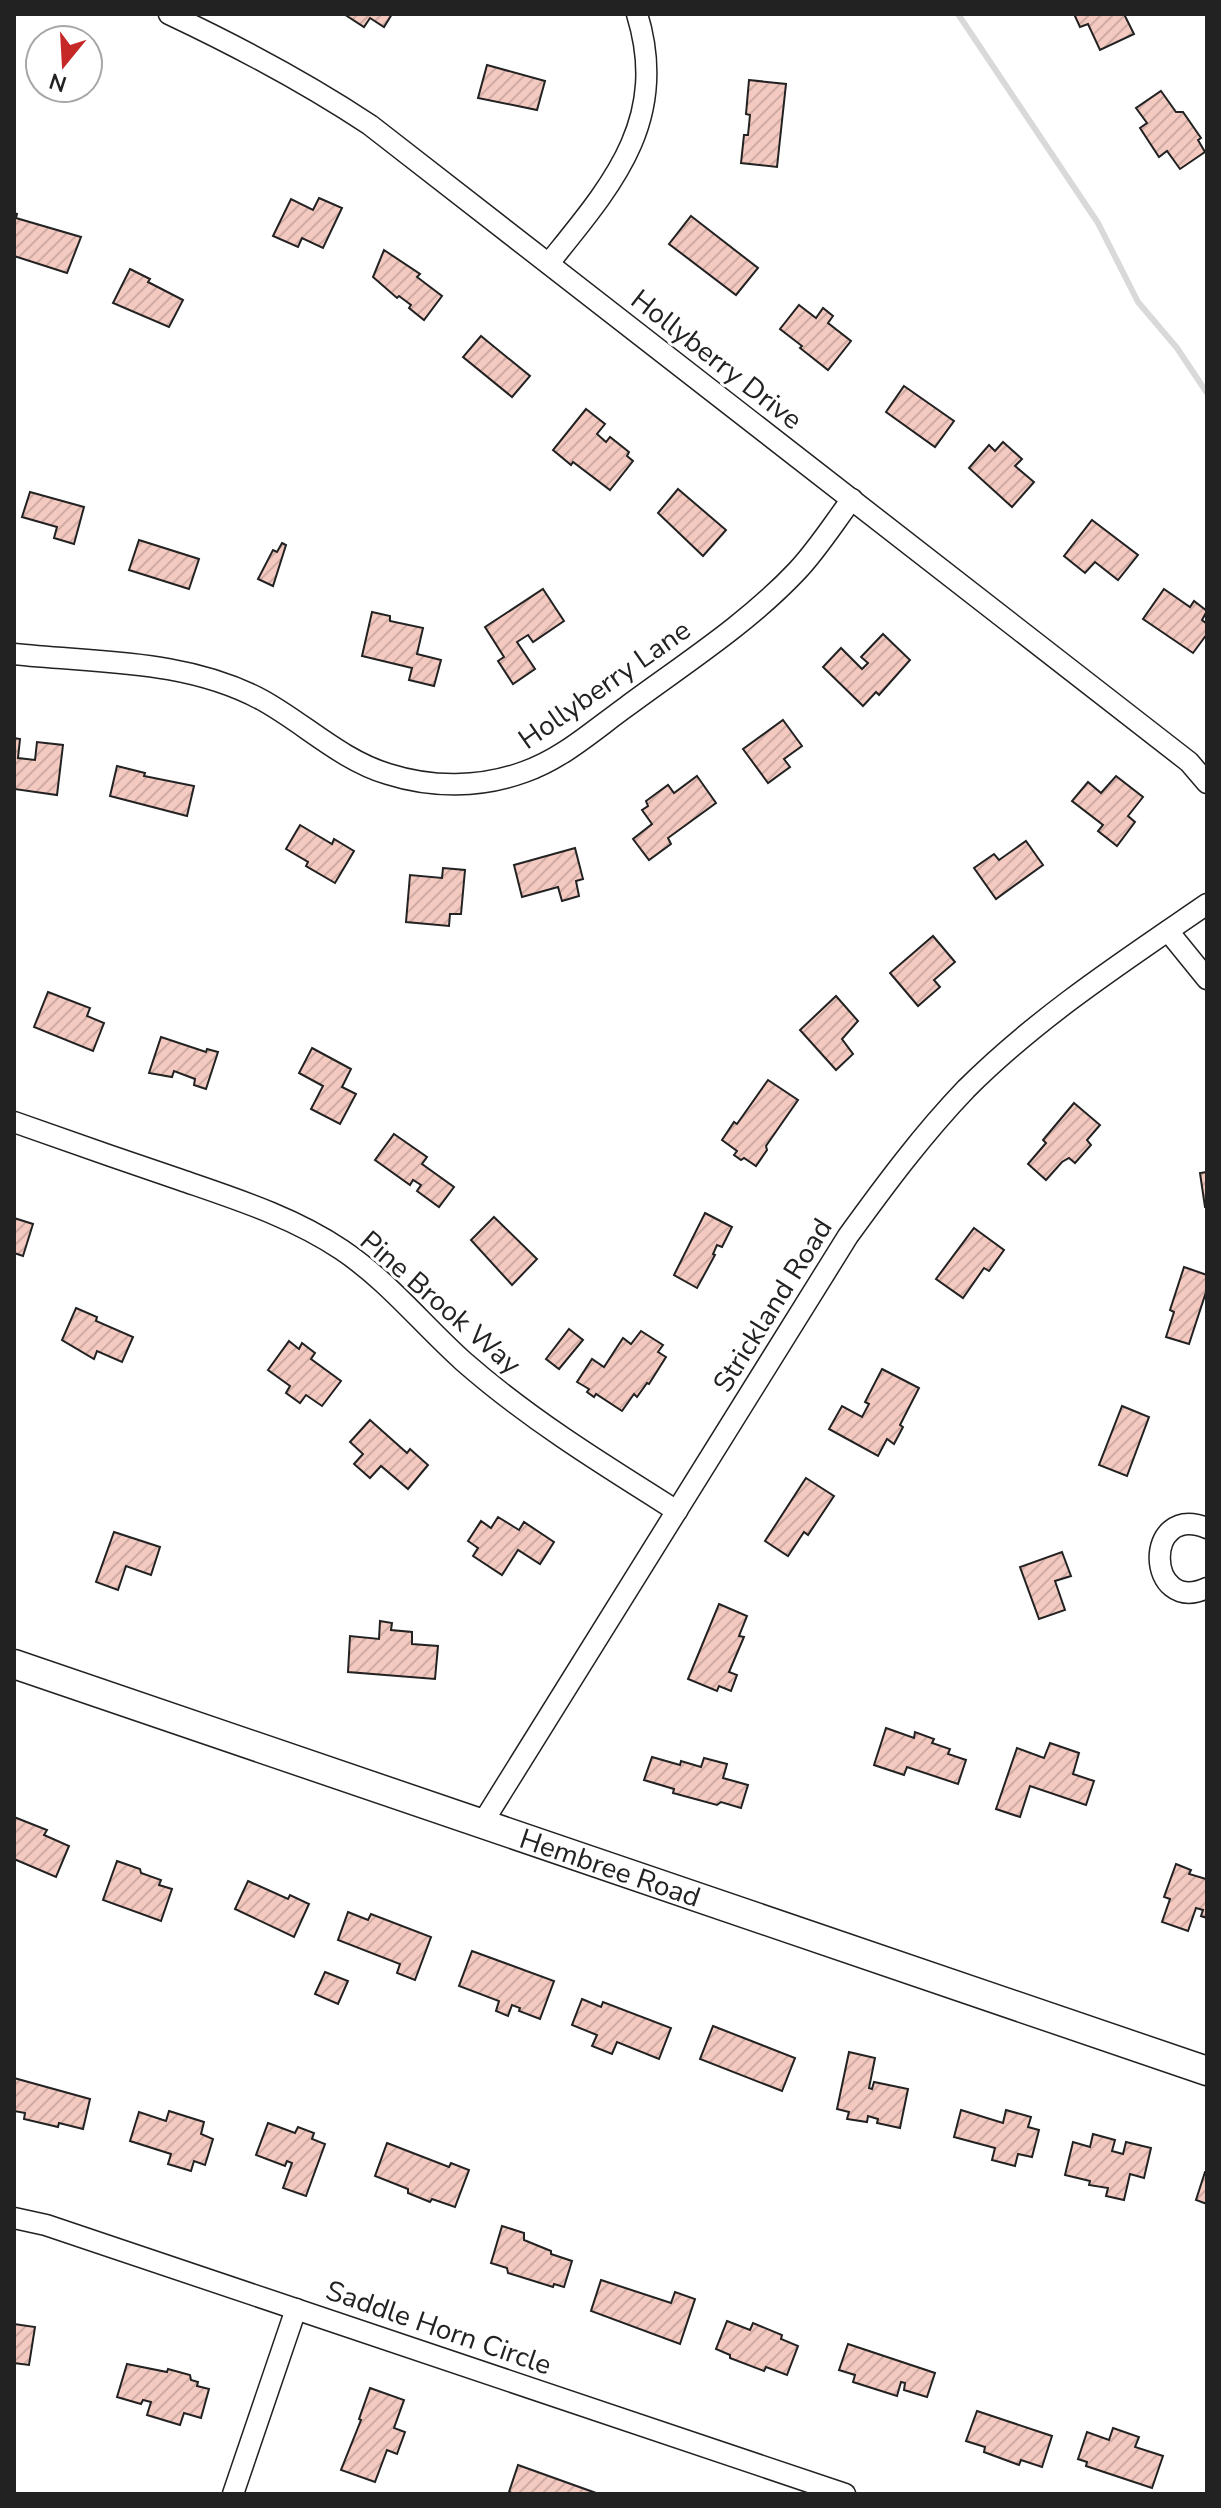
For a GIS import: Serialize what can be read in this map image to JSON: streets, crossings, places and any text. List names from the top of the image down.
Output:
{
  "streets": {
    "street": [
      "Hollyberry Drive",
      "Hollyberry Lane",
      "Pine Brook Way",
      "Strickland Road",
      "Hembree Road",
      "Saddle Horn Circle"
    ]
  },
  "crossings": [
    ["Hollyberry Drive", "Hollyberry Lane"],
    ["Pine Brook Way", "Strickland Road"],
    ["Strickland Road", "Hembree Road"]
  ],
  "north": "bottom"
}
